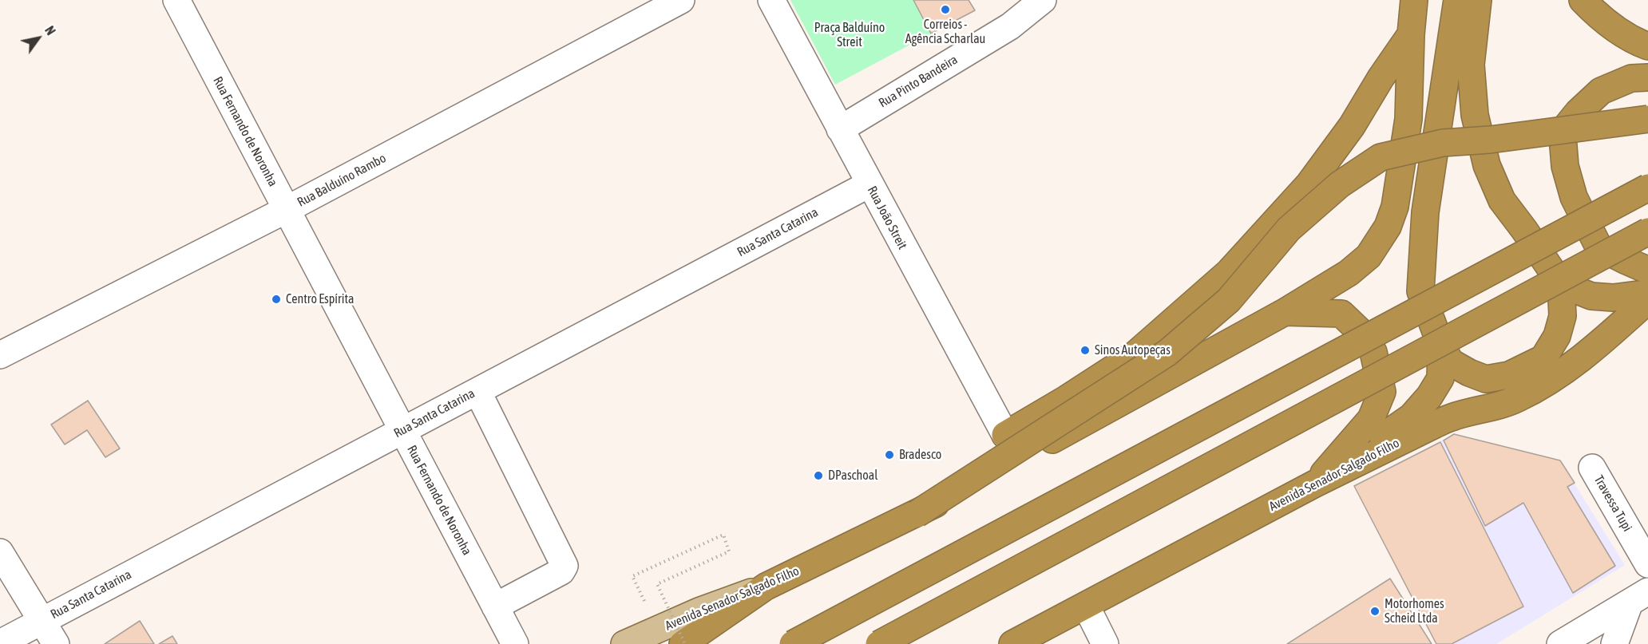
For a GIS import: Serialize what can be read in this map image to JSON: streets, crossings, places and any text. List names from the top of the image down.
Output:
{
  "streets": {
    "highway": ["Avenida Senador Salgado Filho"],
    "street": [
      "Rua Pinto Bandeira",
      "Rua Fernando de Noronha",
      "Rua Balduíno Rambo",
      "Rua João Streit",
      "Rua Santa Catarina",
      "Travessa Tupi"
    ]
  },
  "crossings": [
    ["Rua Pinto Bandeira", "Rua João Streit"],
    ["Rua Fernando de Noronha", "Rua Balduíno Rambo"],
    ["Rua Fernando de Noronha", "Rua Santa Catarina"],
    ["Rua João Streit", "Rua Santa Catarina"]
  ],
  "parks": ["Praça Balduíno Streit"],
  "places": [
    "Correios - Agência Scharlau",
    "Centro Espírita",
    "Sinos Autopeças",
    "Bradesco",
    "DPaschoal",
    "Motorhomes Scheid Ltda"
  ],
  "north": "top right"
}
